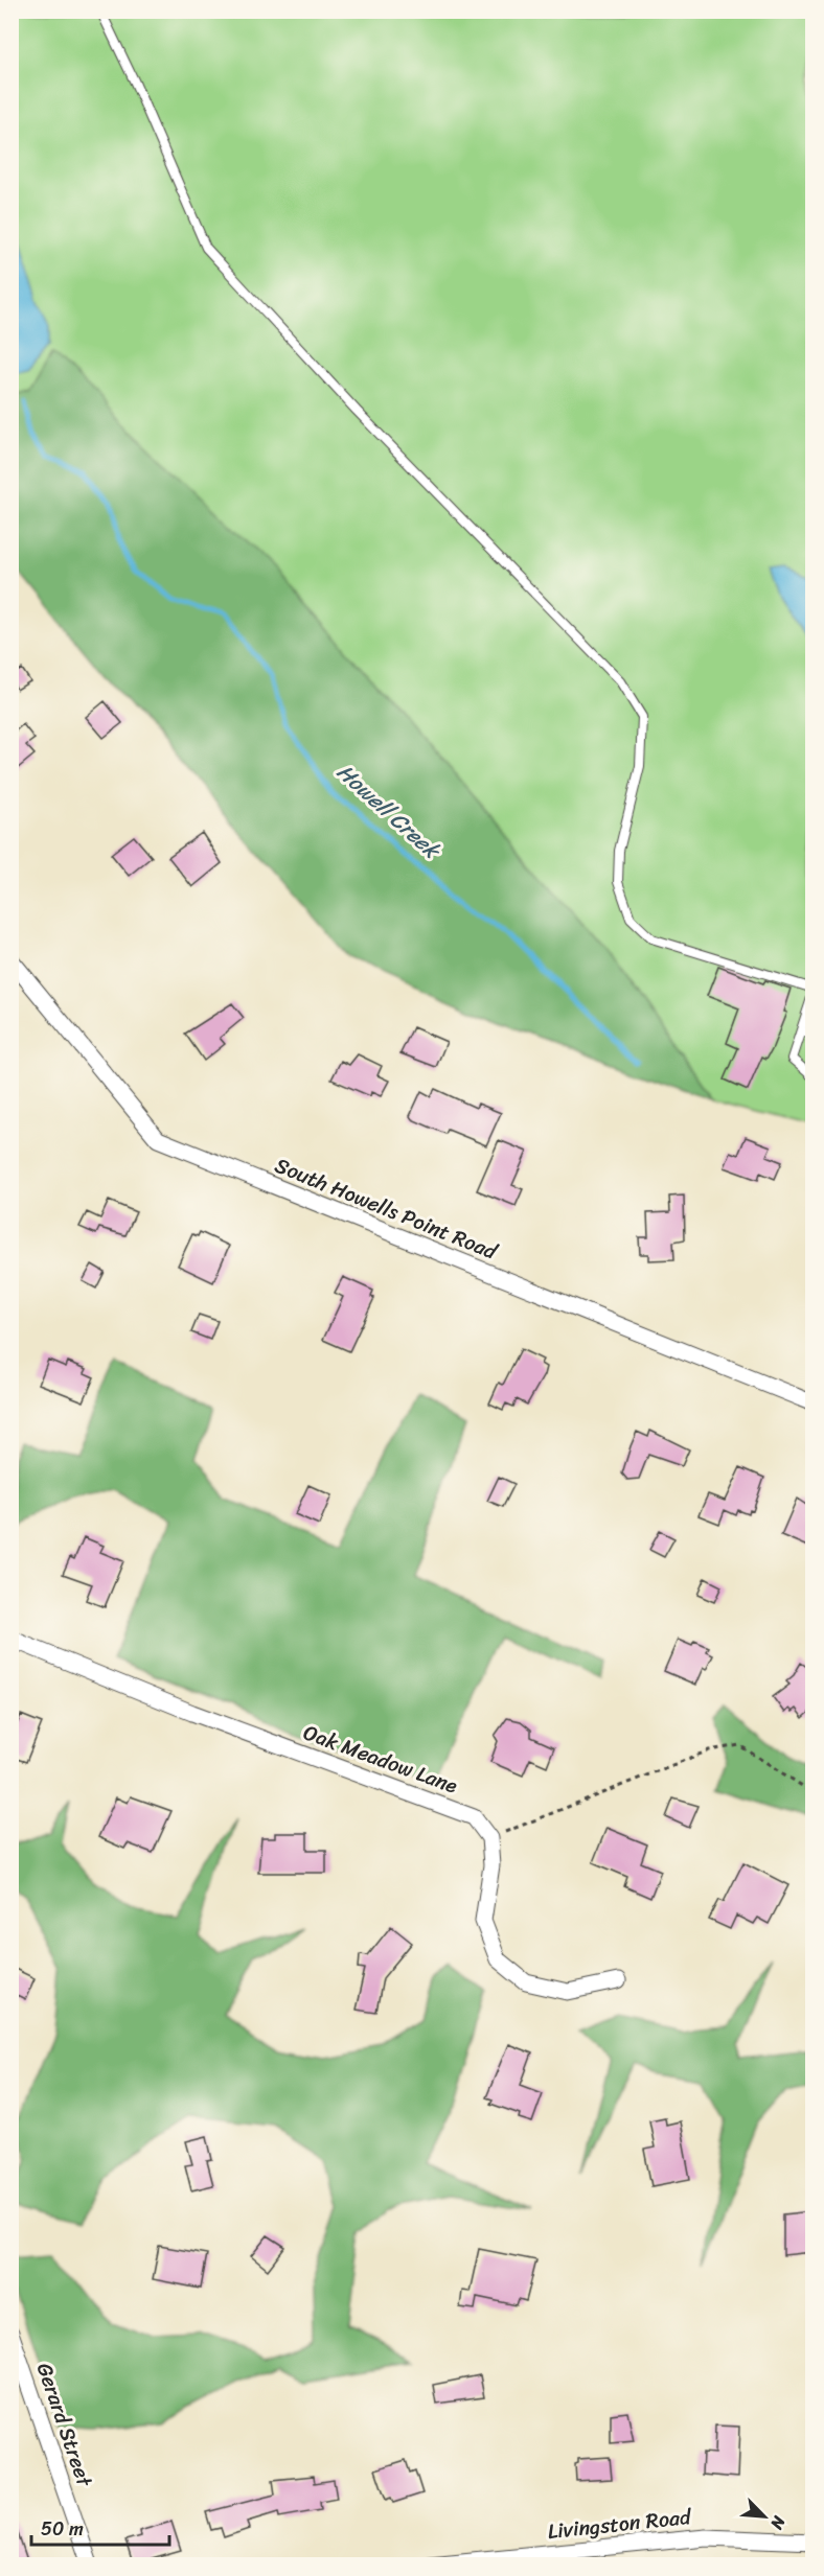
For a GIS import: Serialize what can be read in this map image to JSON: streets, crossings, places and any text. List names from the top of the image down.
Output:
{
  "streets": {
    "street": [
      "South Howells Point Road",
      "Oak Meadow Lane",
      "Gerard Street",
      "Livingston Road"
    ]
  },
  "water": ["Howell Creek"],
  "scale_bar": "50 m",
  "north": "bottom right"
}
